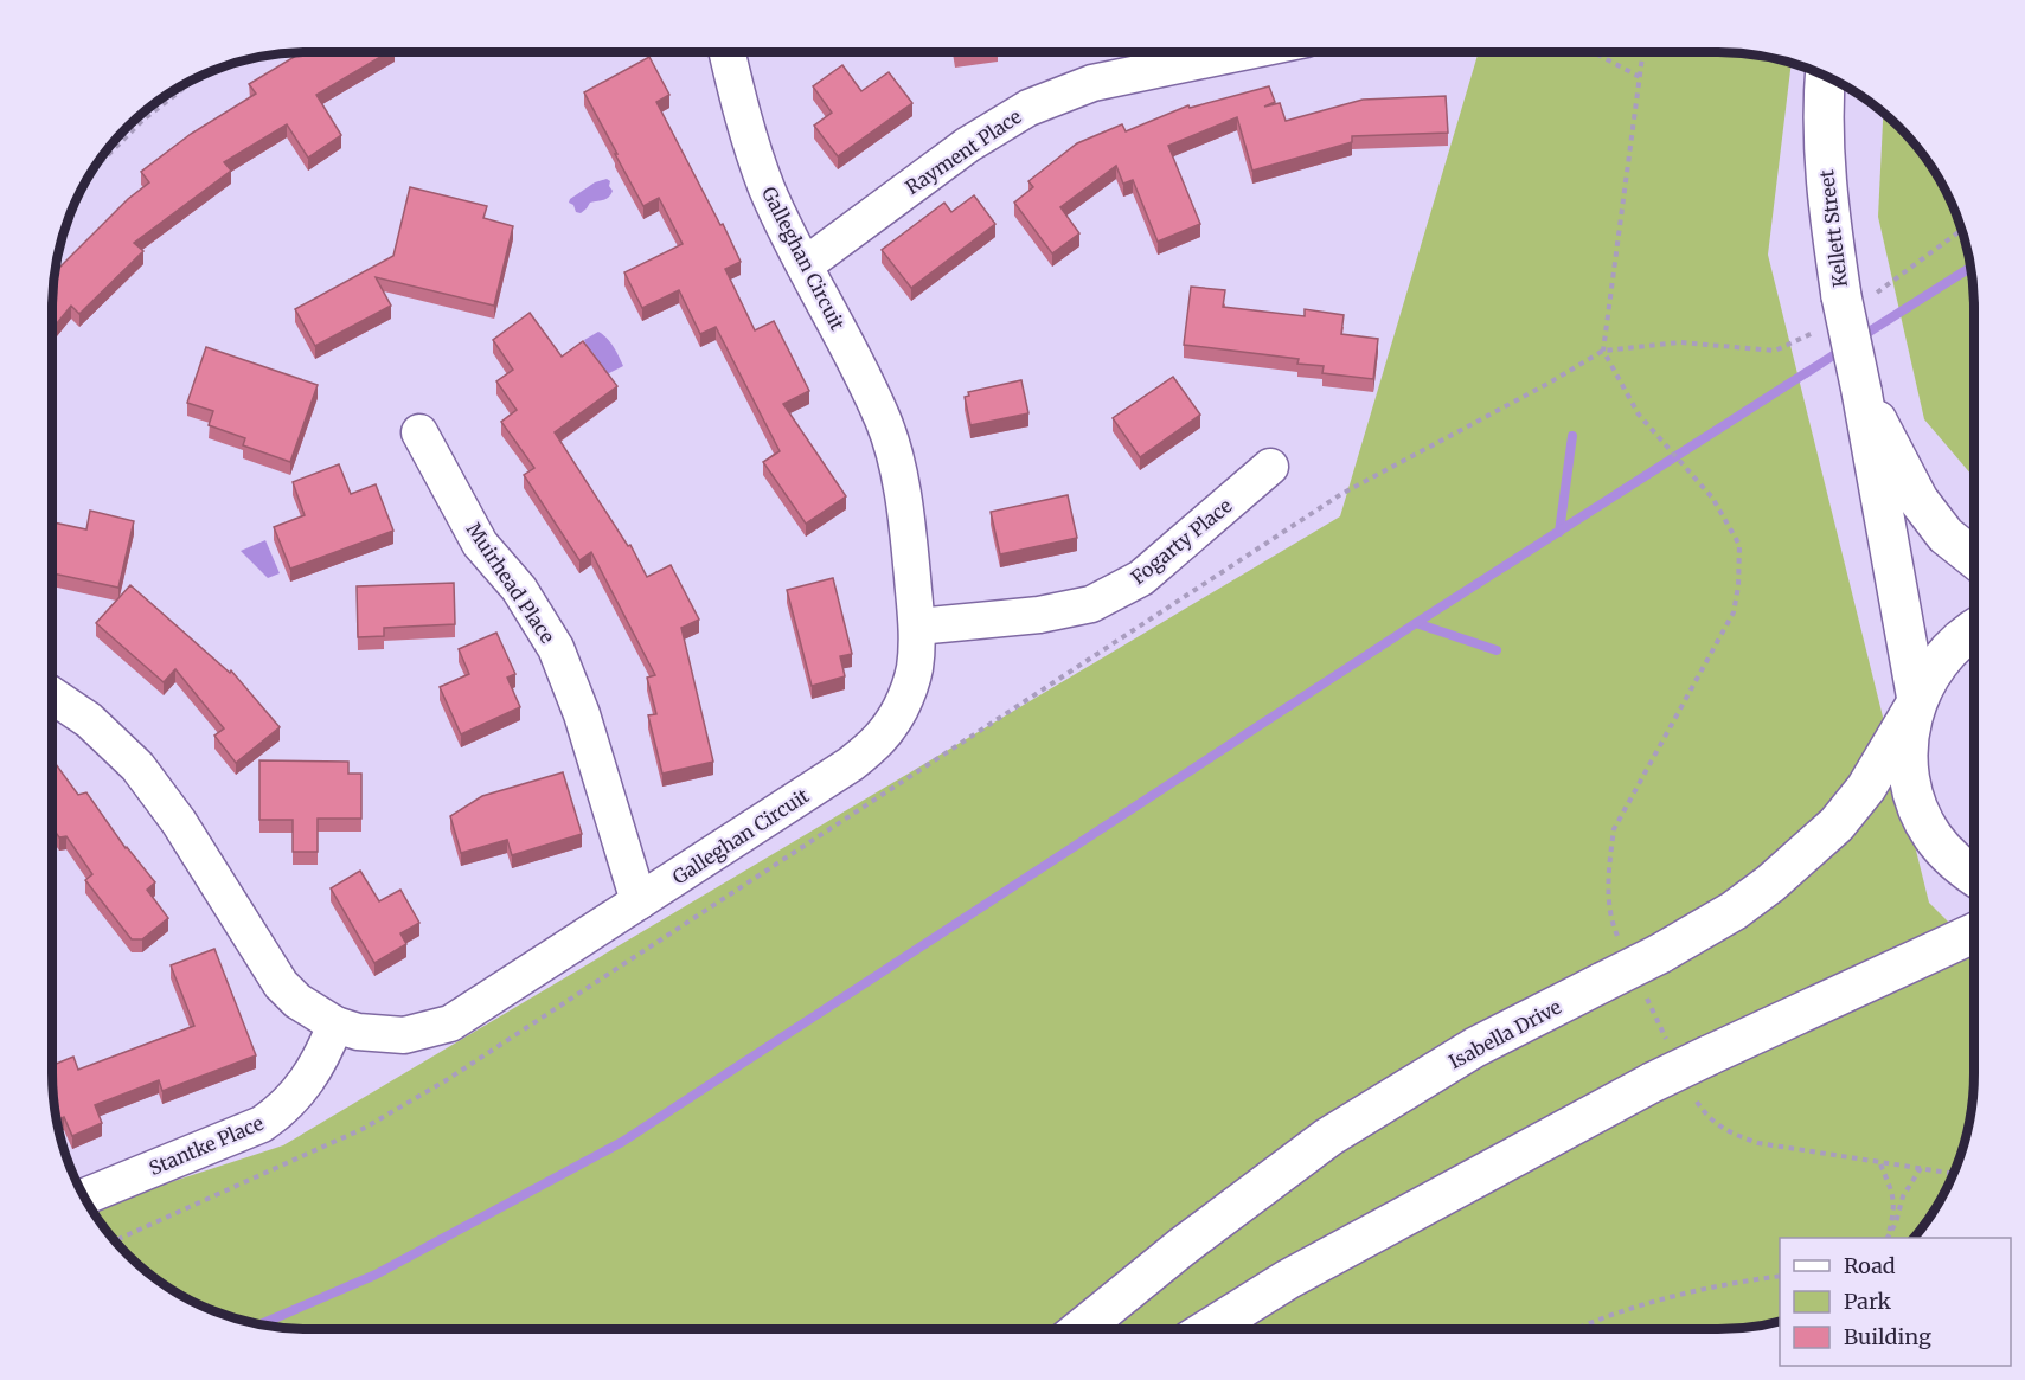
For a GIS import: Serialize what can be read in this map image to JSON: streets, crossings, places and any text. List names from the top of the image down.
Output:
{
  "streets": {
    "main road": ["Kellett Street", "Isabella Drive"],
    "street": [
      "Rayment Place",
      "Galleghan Circuit",
      "Fogarty Place",
      "Muirhead Place",
      "Stantke Place"
    ]
  },
  "crossings": [
    ["Rayment Place", "Galleghan Circuit"],
    ["Kellett Street", "Isabella Drive"],
    ["Galleghan Circuit", "Fogarty Place"],
    ["Galleghan Circuit", "Muirhead Place"],
    ["Galleghan Circuit", "Stantke Place"]
  ],
  "legend": ["Road", "Park", "Building"]
}
